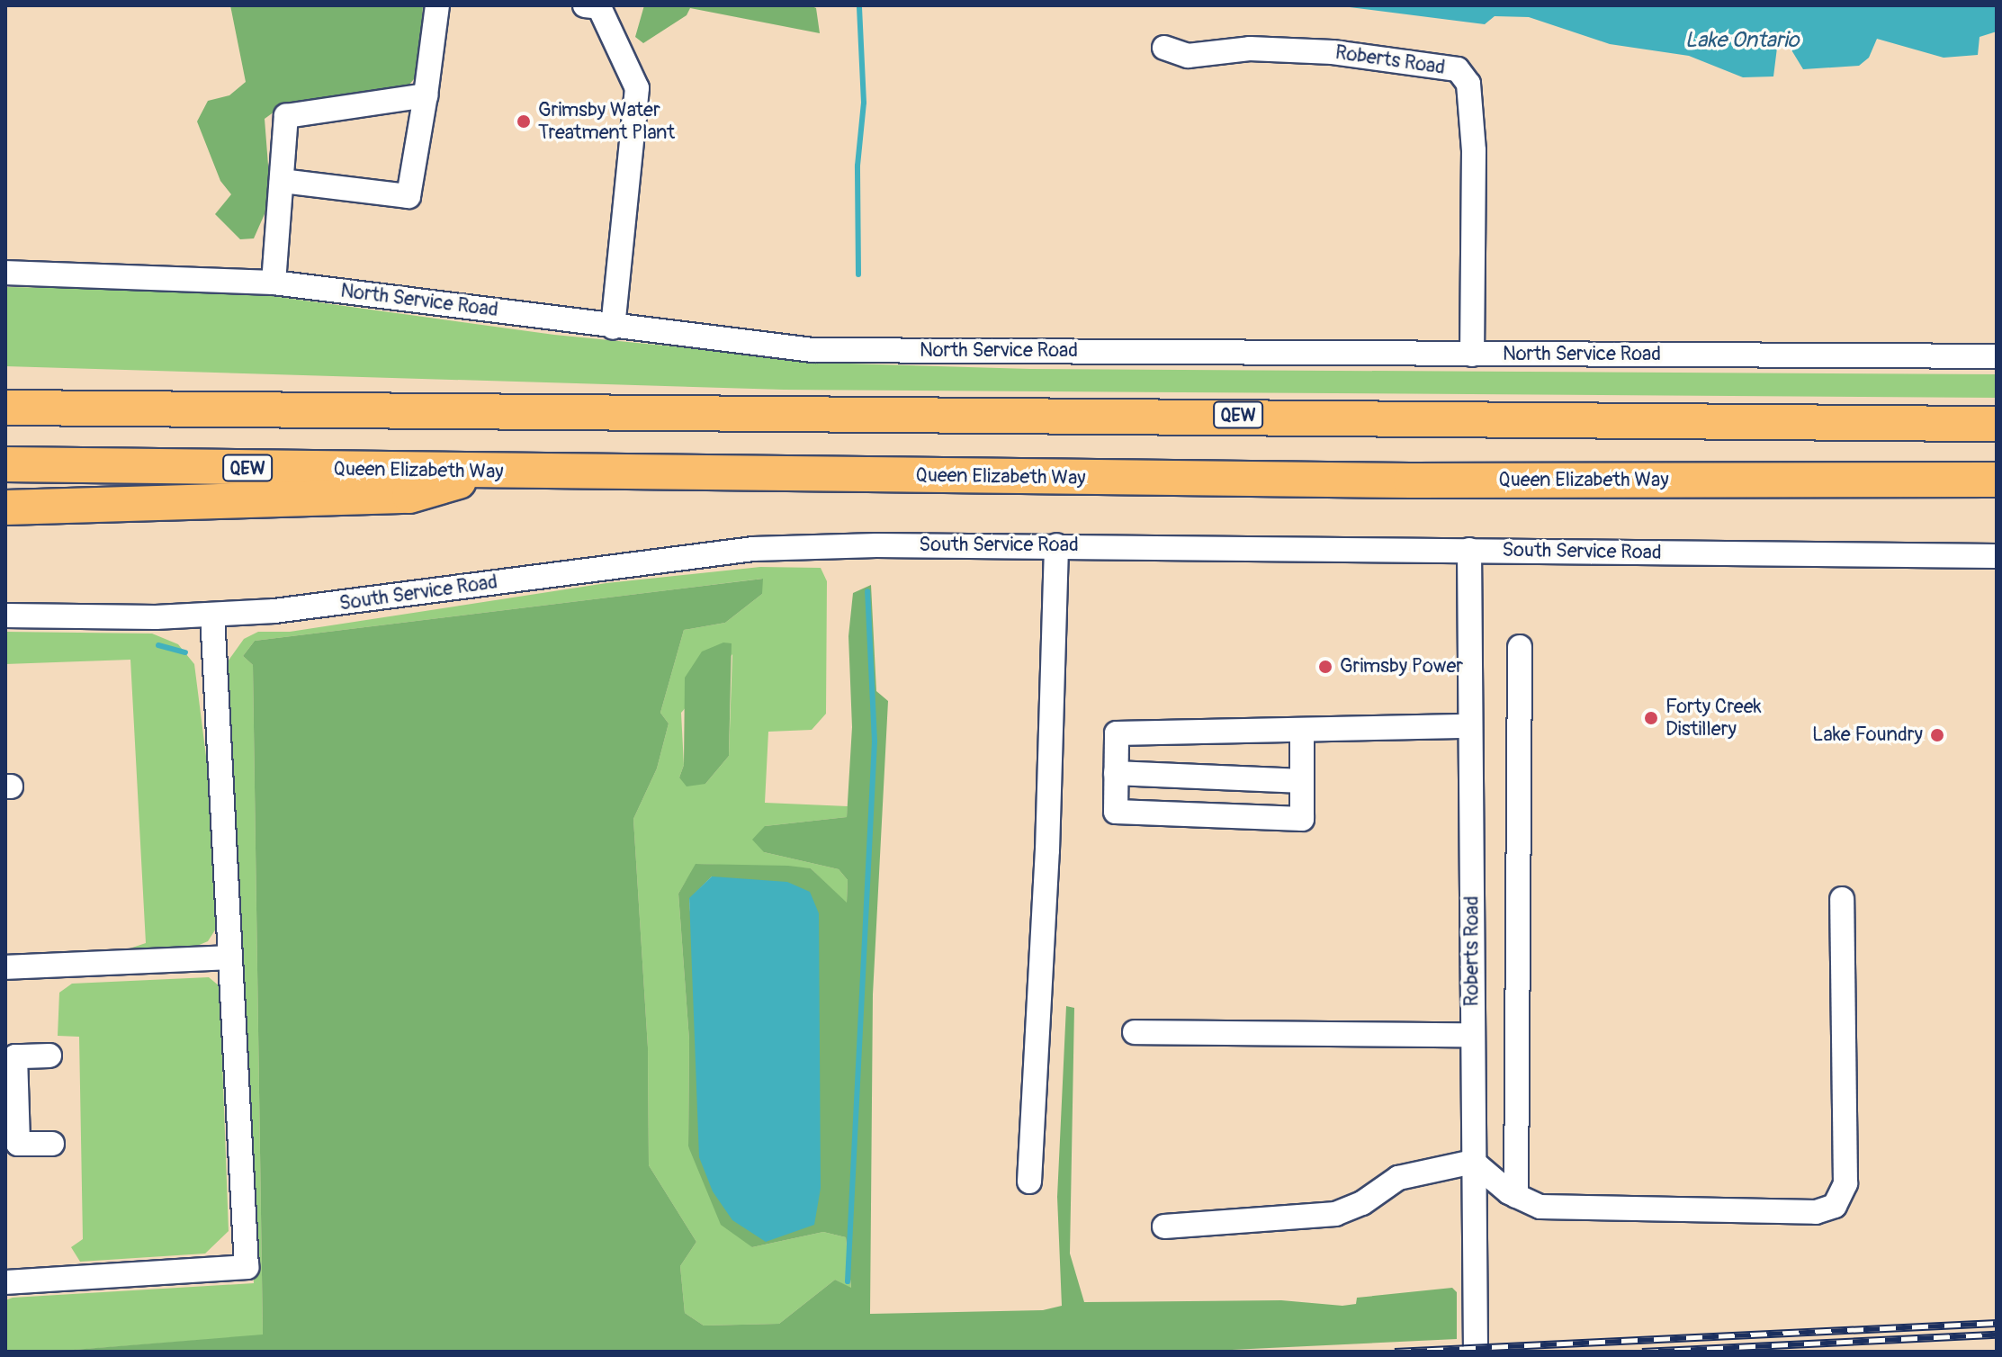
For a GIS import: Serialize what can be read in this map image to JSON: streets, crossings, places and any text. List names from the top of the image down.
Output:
{
  "streets": {
    "highway": ["QEW", "Queen Elizabeth Way"],
    "street": ["Roberts Road", "North Service Road", "South Service Road"]
  },
  "crossings": [
    ["Roberts Road", "North Service Road"],
    ["Roberts Road", "South Service Road"]
  ],
  "water": ["Lake Ontario"],
  "places": [
    "Grimsby Water Treatment Plant",
    "Grimsby Power",
    "Forty Creek Distillery",
    "Lake Foundry"
  ]
}
